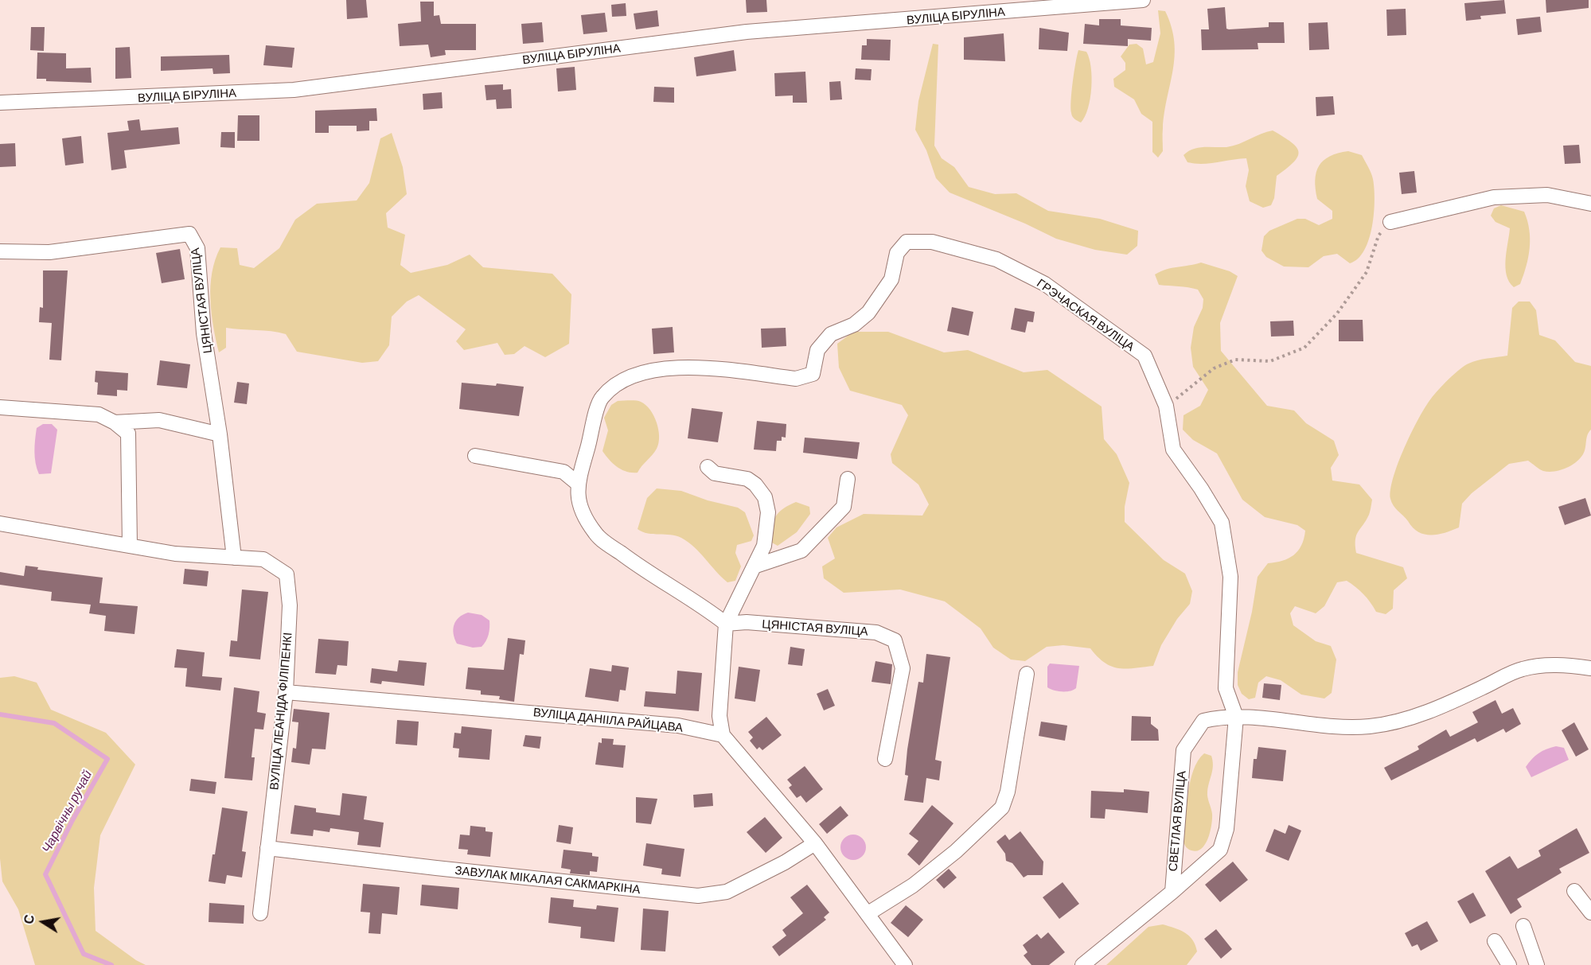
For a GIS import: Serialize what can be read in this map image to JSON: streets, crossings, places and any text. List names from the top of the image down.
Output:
{
  "streets": {
    "street": [
      "ВУЛІЦА БІРУЛІНА",
      "ЦЯНІСТАЯ ВУЛІЦА",
      "ГРЭЧАСКАЯ ВУЛІЦА",
      "ВУЛІЦА ЛЕАНІДА ФІЛІПЕНКІ",
      "ВУЛІЦА ДАНІІЛА РАЙЦАВА",
      "СВЕТЛАЯ ВУЛІЦА",
      "ЗАВУЛАК МІКАЛАЯ САКМАРКІНА"
    ]
  },
  "crossings": [
    ["ЦЯНІСТАЯ ВУЛІЦА", "ВУЛІЦА ЛЕАНІДА ФІЛІПЕНКІ"],
    ["ГРЭЧАСКАЯ ВУЛІЦА", "СВЕТЛАЯ ВУЛІЦА"],
    ["ВУЛІЦА ЛЕАНІДА ФІЛІПЕНКІ", "ВУЛІЦА ДАНІІЛА РАЙЦАВА"],
    ["ВУЛІЦА ЛЕАНІДА ФІЛІПЕНКІ", "ЗАВУЛАК МІКАЛАЯ САКМАРКІНА"]
  ],
  "water": ["Чарвічны ручай"],
  "north": "left"
}
